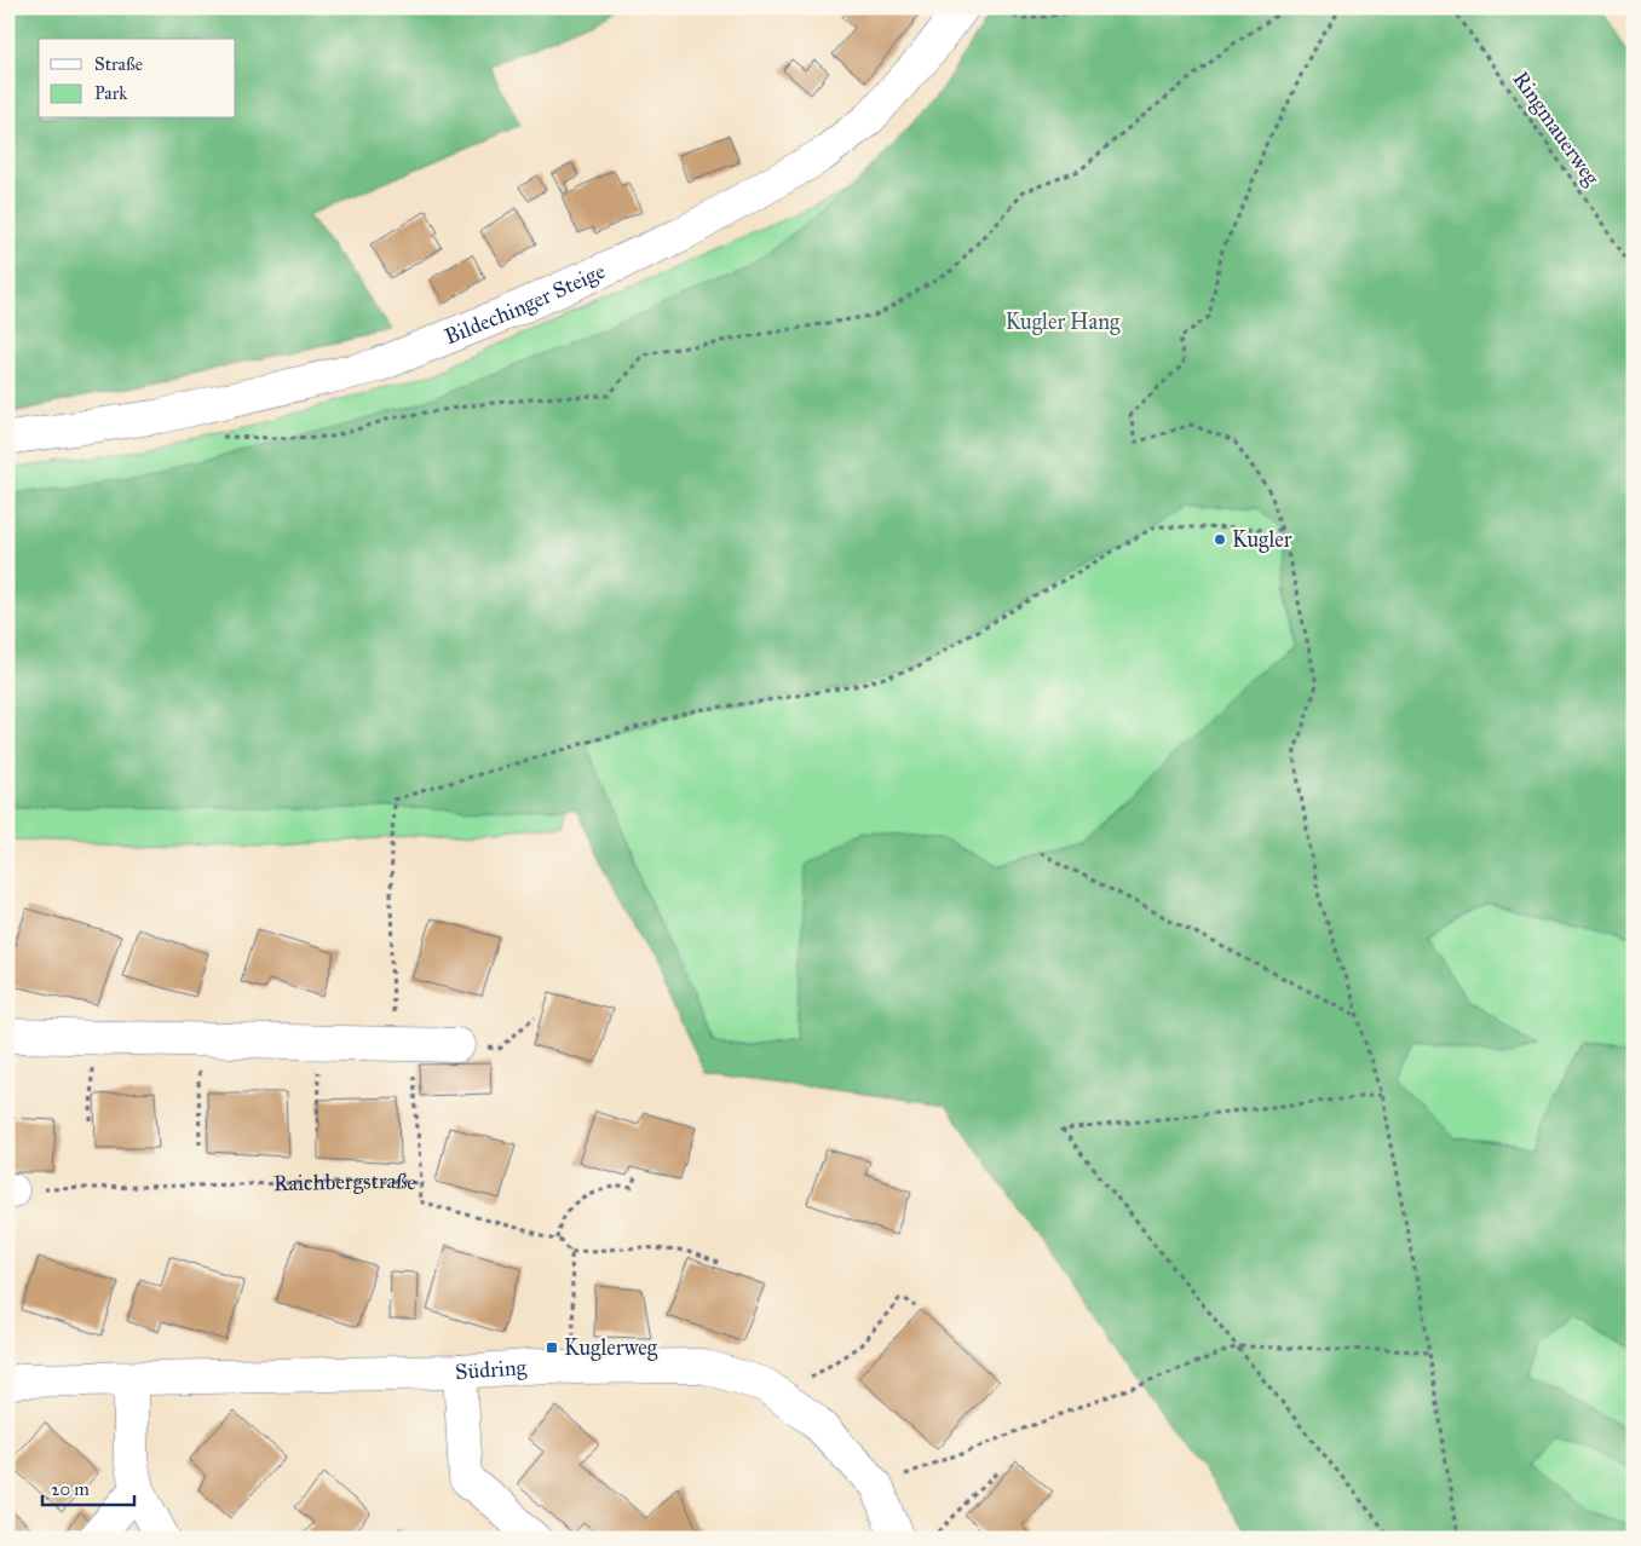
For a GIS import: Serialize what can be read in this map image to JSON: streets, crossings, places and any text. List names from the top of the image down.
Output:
{
  "streets": {
    "street": ["Bildechinger Steige", "Südring"],
    "path": ["Ringmauerweg", "Raichbergstraße"]
  },
  "parks": ["Kugler Hang"],
  "places": {
    "other": ["Kugler"],
    "transit": ["Kuglerweg"]
  },
  "legend": ["Straße", "Park"],
  "scale_bar": "20 m"
}
